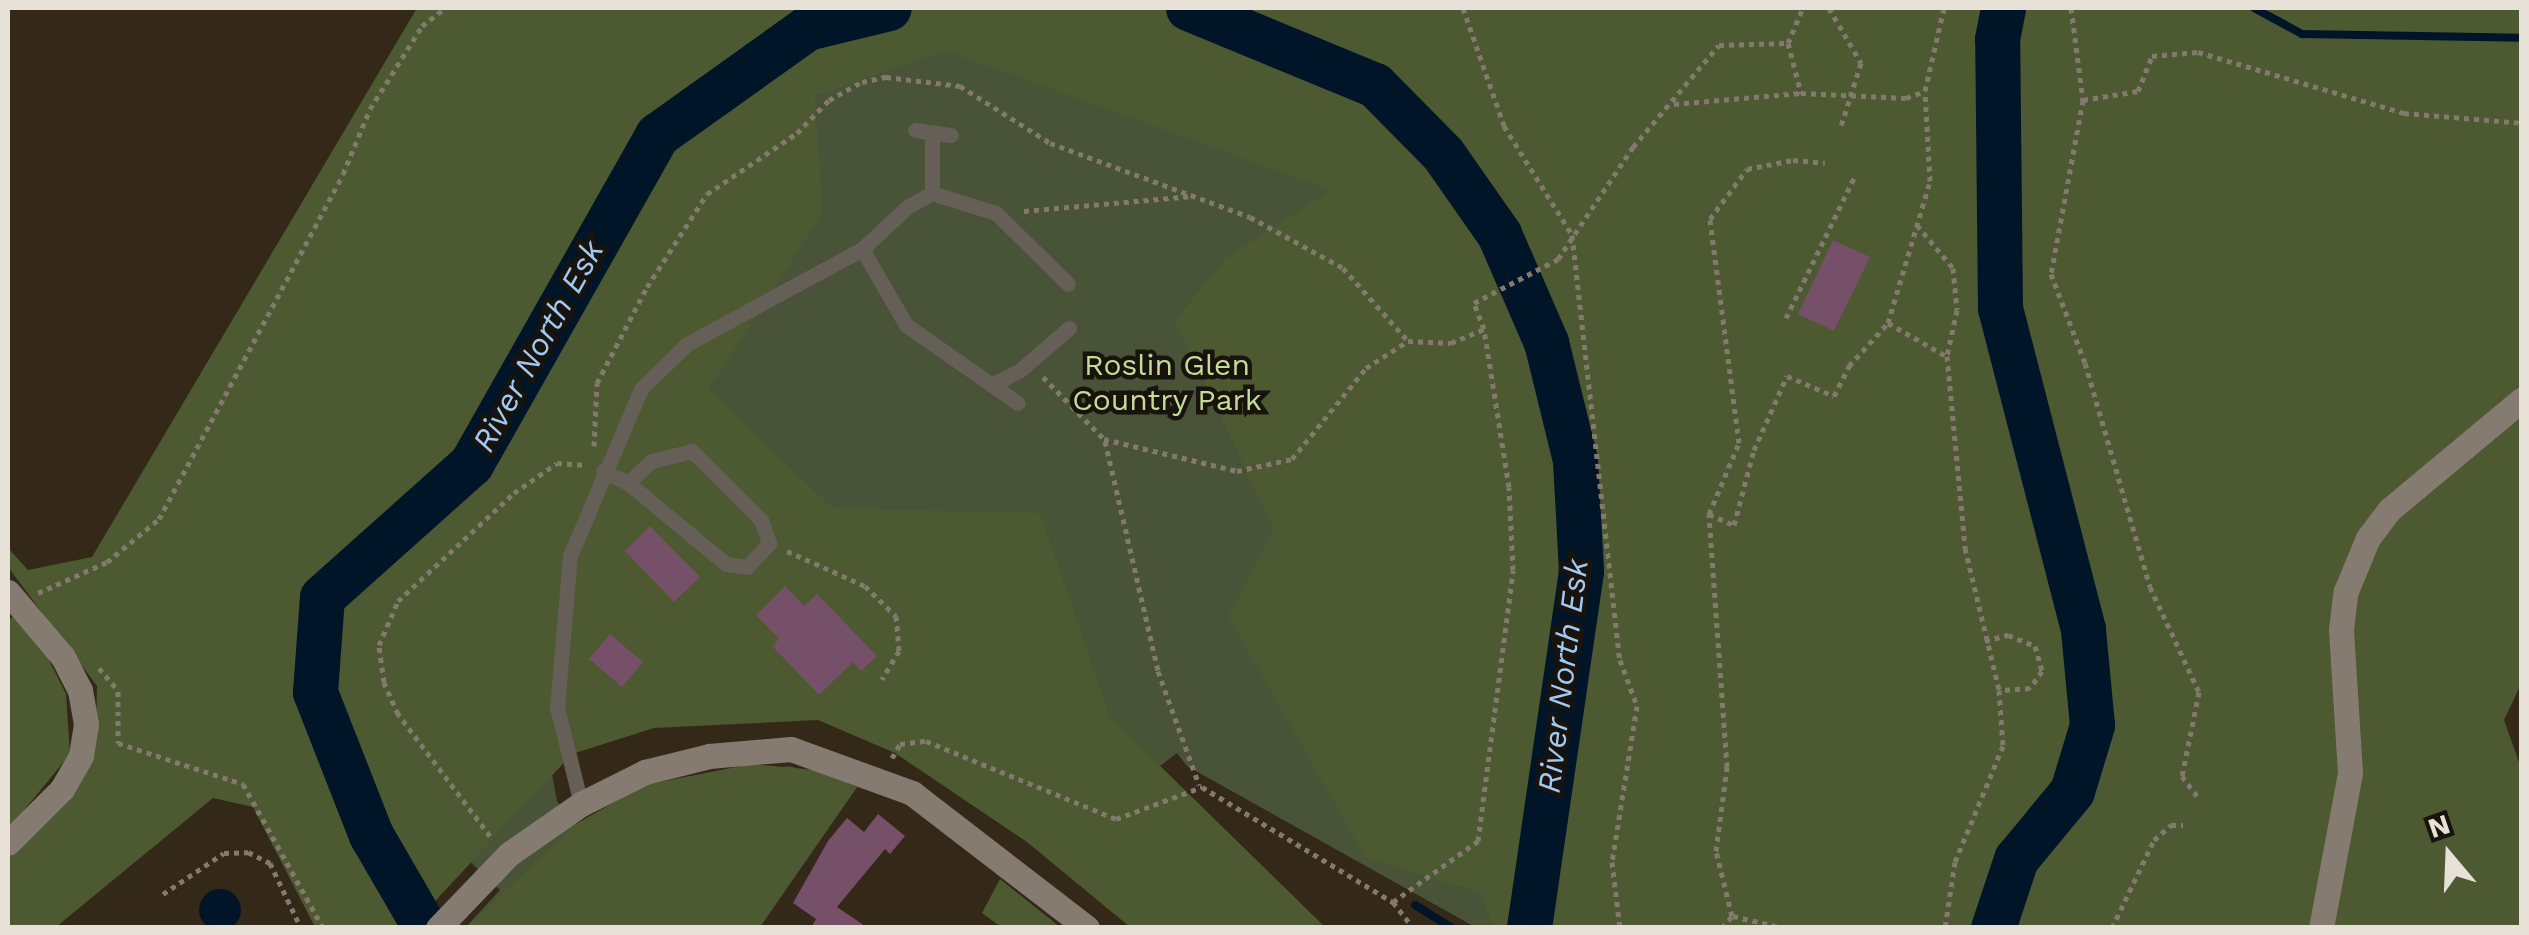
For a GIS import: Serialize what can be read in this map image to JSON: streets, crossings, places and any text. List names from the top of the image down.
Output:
{
  "water": ["River North Esk"],
  "parks": ["Roslin Glen Country Park"],
  "north": "top"
}
